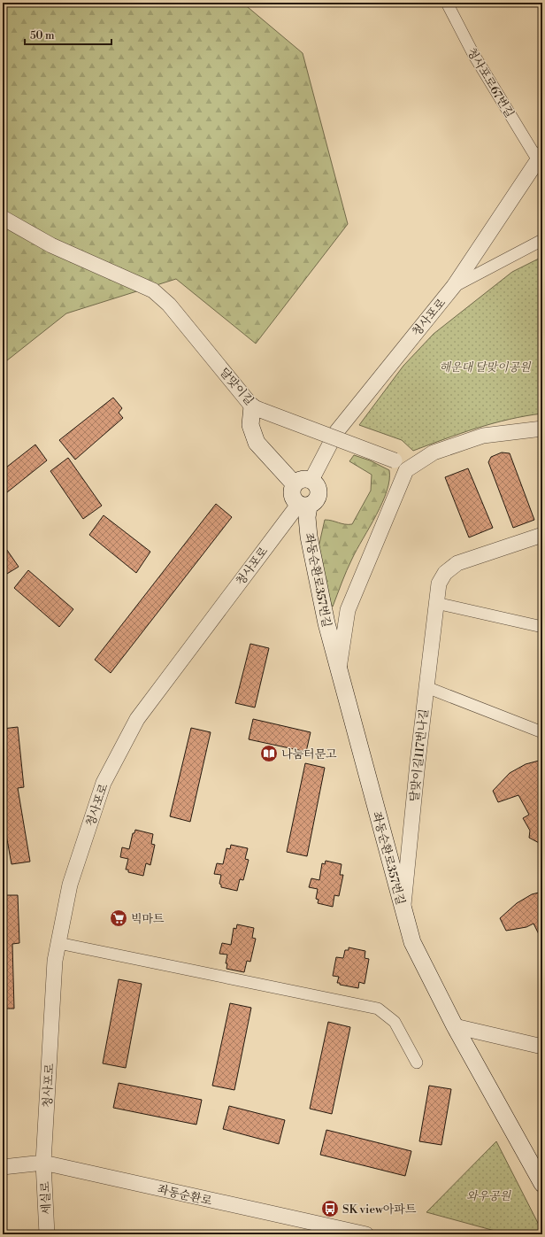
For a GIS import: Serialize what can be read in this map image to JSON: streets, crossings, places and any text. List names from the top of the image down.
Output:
{
  "streets": {
    "main road": ["좌동순환로357번길"],
    "street": [
      "청사포로67번길",
      "청사포로",
      "달맞이길",
      "달맞이길117번나길",
      "좌동순환로",
      "세실로"
    ]
  },
  "crossings": [
    ["청사포로67번길", "청사포로"],
    ["청사포로", "좌동순환로357번길"],
    ["청사포로", "좌동순환로"],
    ["청사포로", "세실로"],
    ["좌동순환로357번길", "달맞이길117번나길"],
    ["좌동순환로", "세실로"]
  ],
  "parks": ["해운대 달맞이공원", "와우공원"],
  "places": {
    "library": ["나눔터문고"],
    "supermarket": ["빅마트"],
    "bus stop": ["SK view아파트"]
  },
  "scale_bar": "50 m"
}
